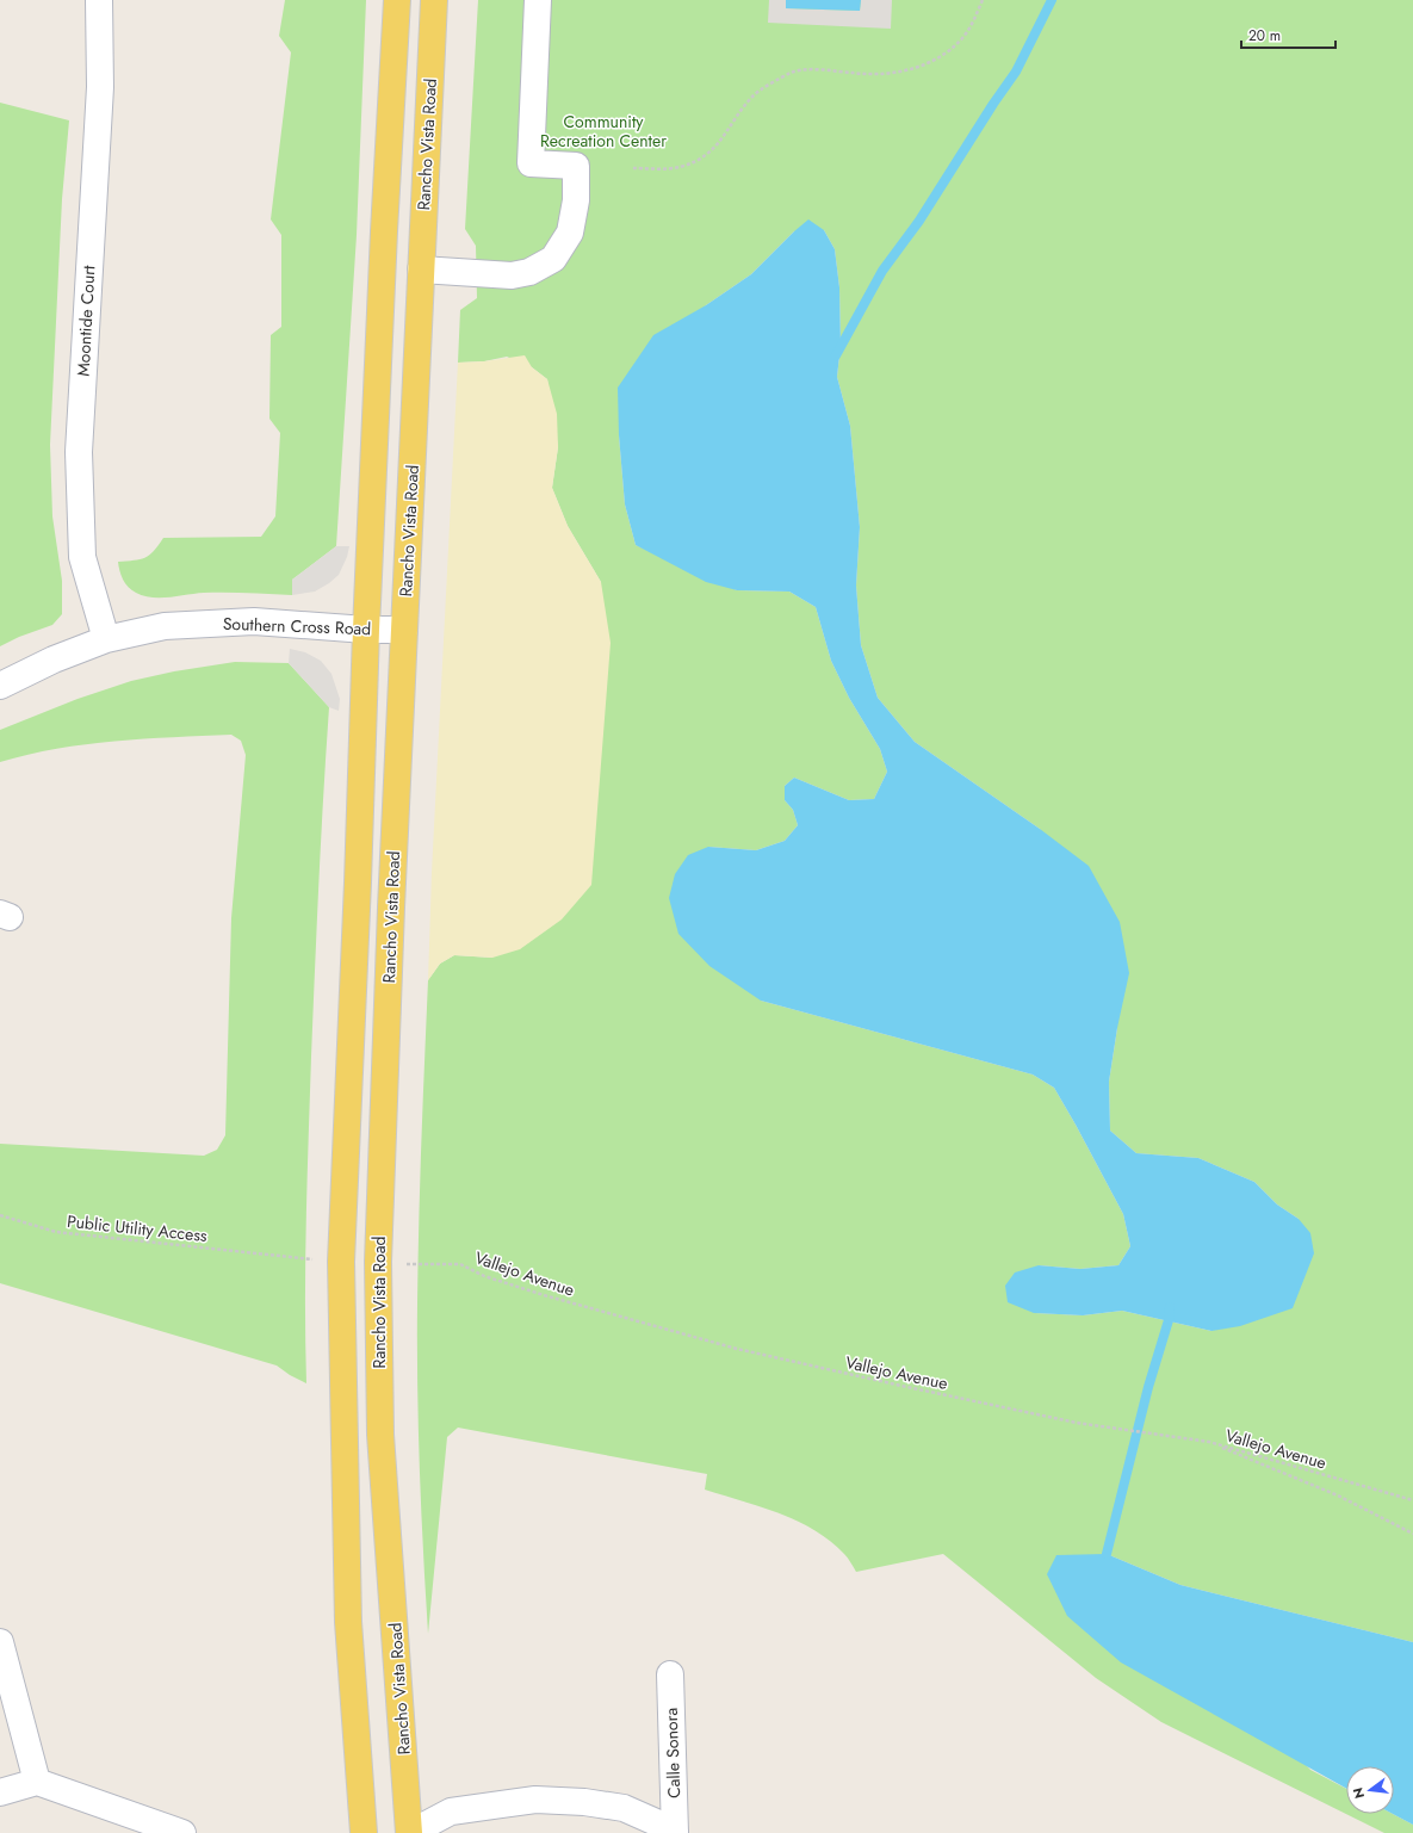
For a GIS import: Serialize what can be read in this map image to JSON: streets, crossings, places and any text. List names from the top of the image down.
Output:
{
  "streets": {
    "main road": ["Rancho Vista Road"],
    "street": ["Moontide Court", "Southern Cross Road", "Calle Sonora"],
    "path": ["Public Utility Access", "Vallejo Avenue"]
  },
  "crossings": [
    ["Rancho Vista Road", "Southern Cross Road"],
    ["Rancho Vista Road", "Vallejo Avenue"],
    ["Moontide Court", "Southern Cross Road"]
  ],
  "parks": ["Community Recreation Center"],
  "scale_bar": "20 m",
  "north": "left"
}
